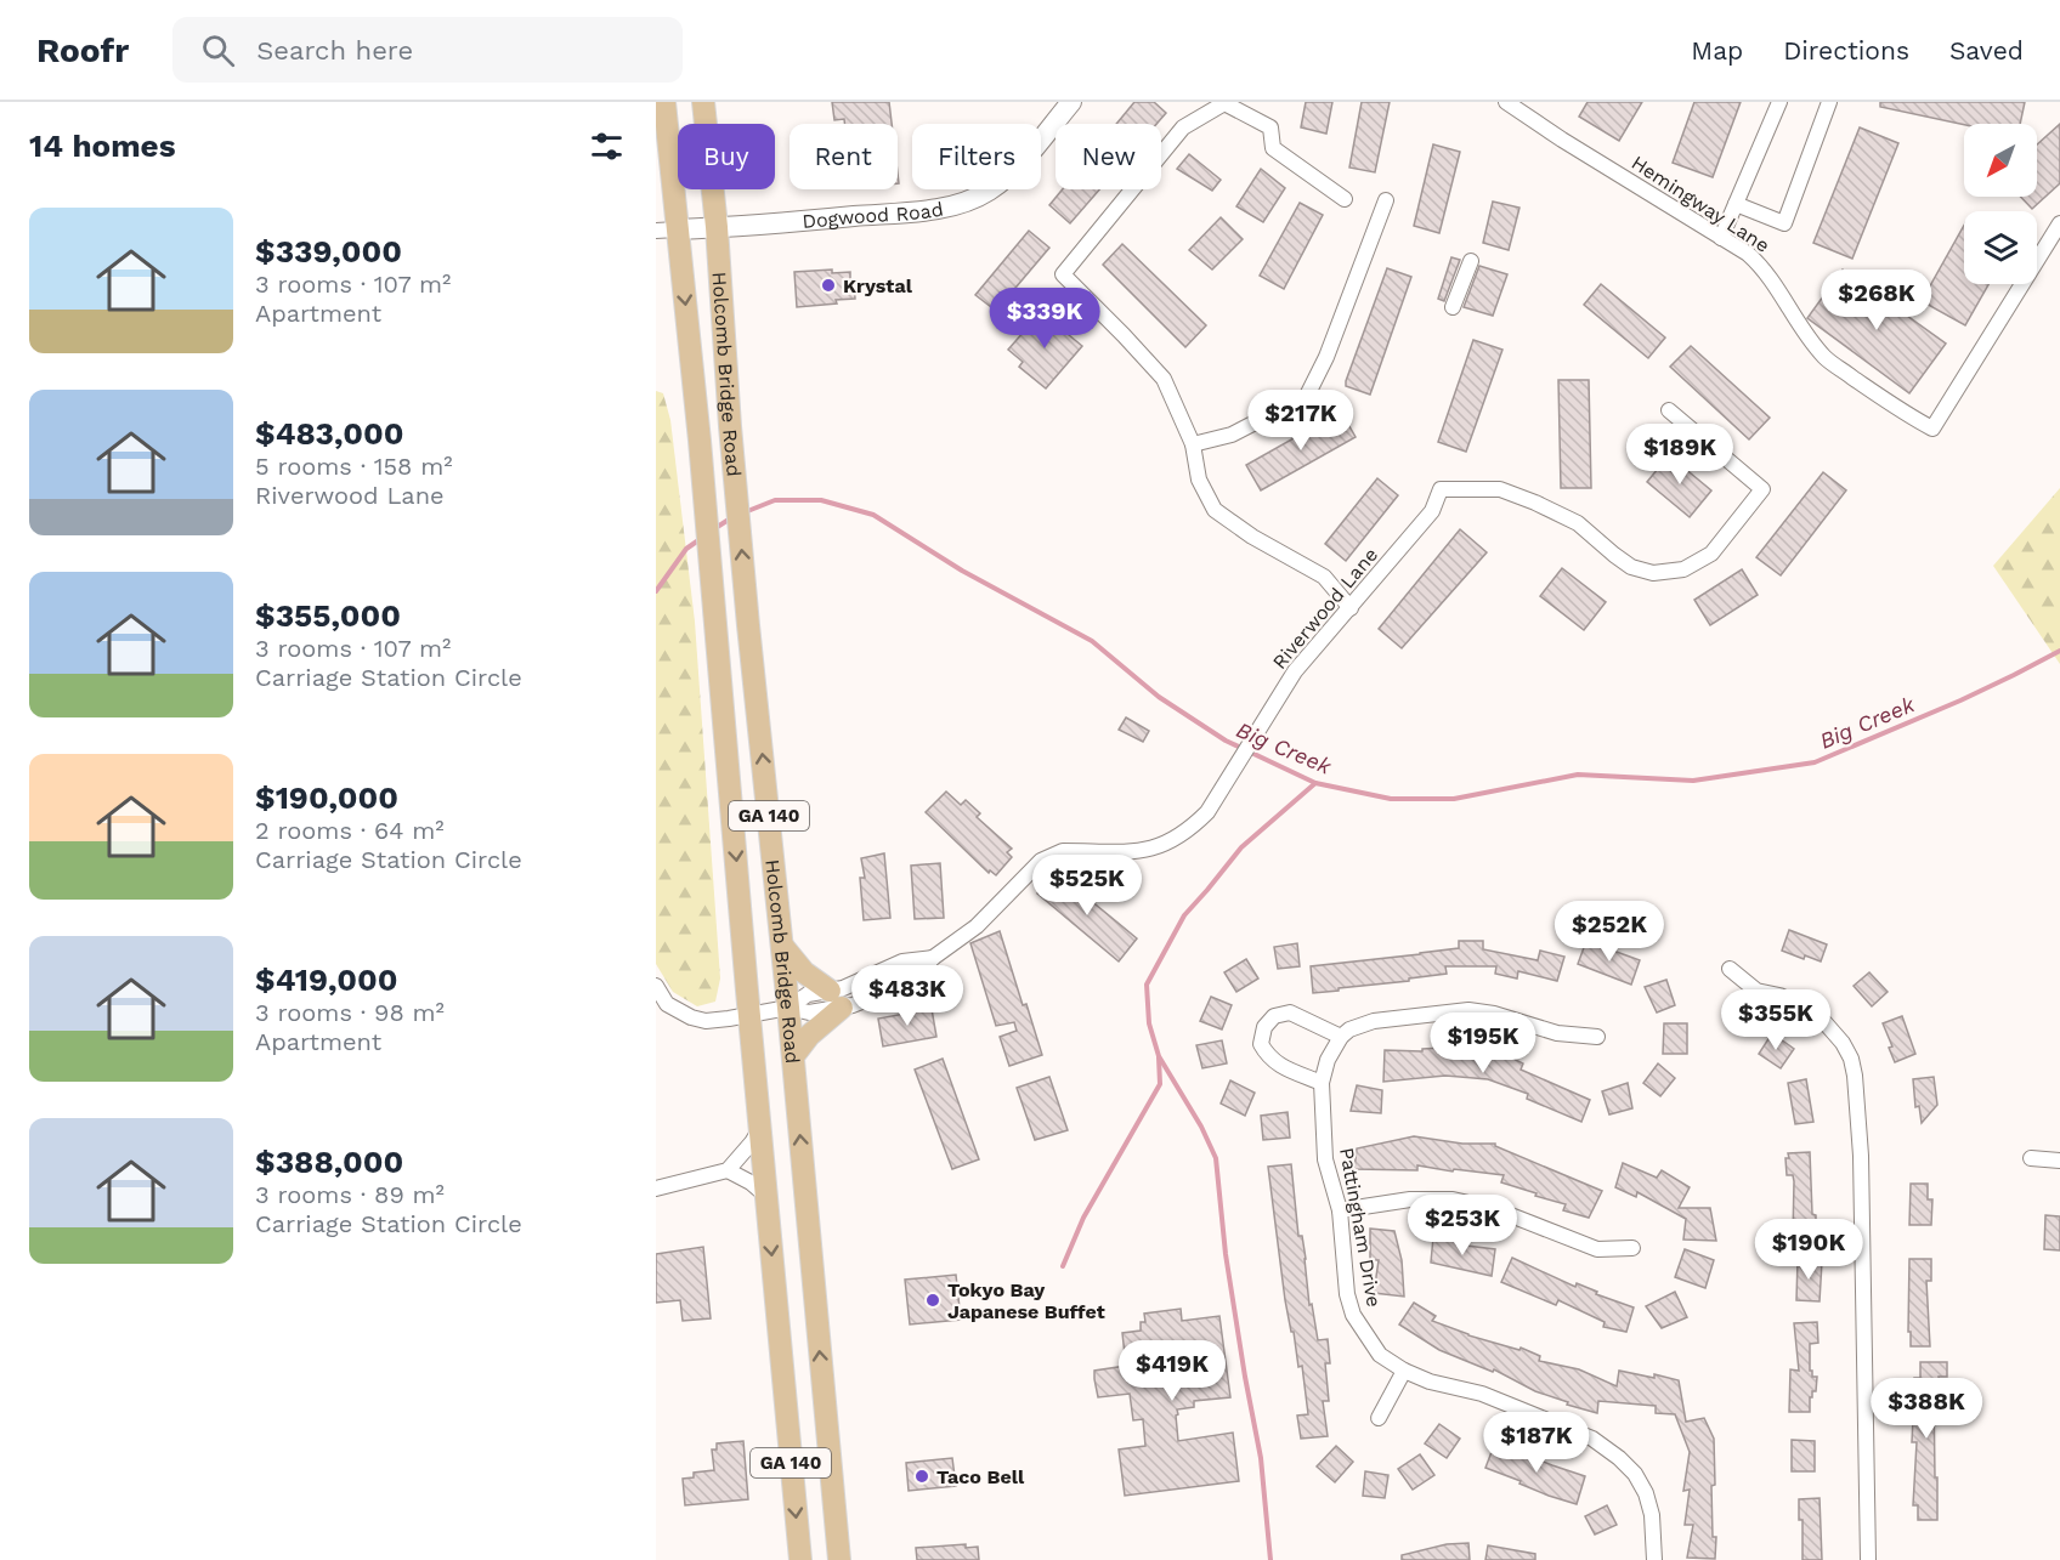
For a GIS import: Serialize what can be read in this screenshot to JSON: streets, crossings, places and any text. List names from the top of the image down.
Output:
{
  "streets": {
    "main road": ["Holcomb Bridge Road", "GA 140"],
    "street": [
      "Hemingway Lane",
      "Dogwood Road",
      "Riverwood Lane",
      "Pattingham Drive"
    ]
  },
  "crossings": [
    ["Dogwood Road", "Holcomb Bridge Road"],
    ["Holcomb Bridge Road", "Riverwood Lane"]
  ],
  "water": ["Big Creek"],
  "places": ["Krystal", "Tokyo Bay Japanese Buffet", "Taco Bell"],
  "north": "bottom left",
  "page": {
    "header": "Roofr",
    "search": "Search here",
    "nav": ["Map", "Directions", "Saved"],
    "heading": "14 homes",
    "chip": [
      "Buy",
      "Rent",
      "Filters",
      "New"
    ],
    "list": [
      {
        "name": "$339,000",
        "note": "3 rooms · 107 m² · Apartment"
      },
      {
        "name": "$483,000",
        "note": "5 rooms · 158 m² · Riverwood Lane"
      },
      {
        "name": "$355,000",
        "note": "3 rooms · 107 m² · Carriage Station Circle"
      },
      {
        "name": "$190,000",
        "note": "2 rooms · 64 m² · Carriage Station Circle"
      },
      {
        "name": "$419,000",
        "note": "3 rooms · 98 m² · Apartment"
      },
      {
        "name": "$388,000",
        "note": "3 rooms · 89 m² · Carriage Station Circle"
      }
    ],
    "price": [
      "$268K",
      "$339K",
      "$217K",
      "$189K",
      "$525K",
      "$252K",
      "$483K",
      "$355K",
      "$195K",
      "$253K",
      "$190K",
      "$419K",
      "$388K",
      "$187K"
    ]
  }
}
